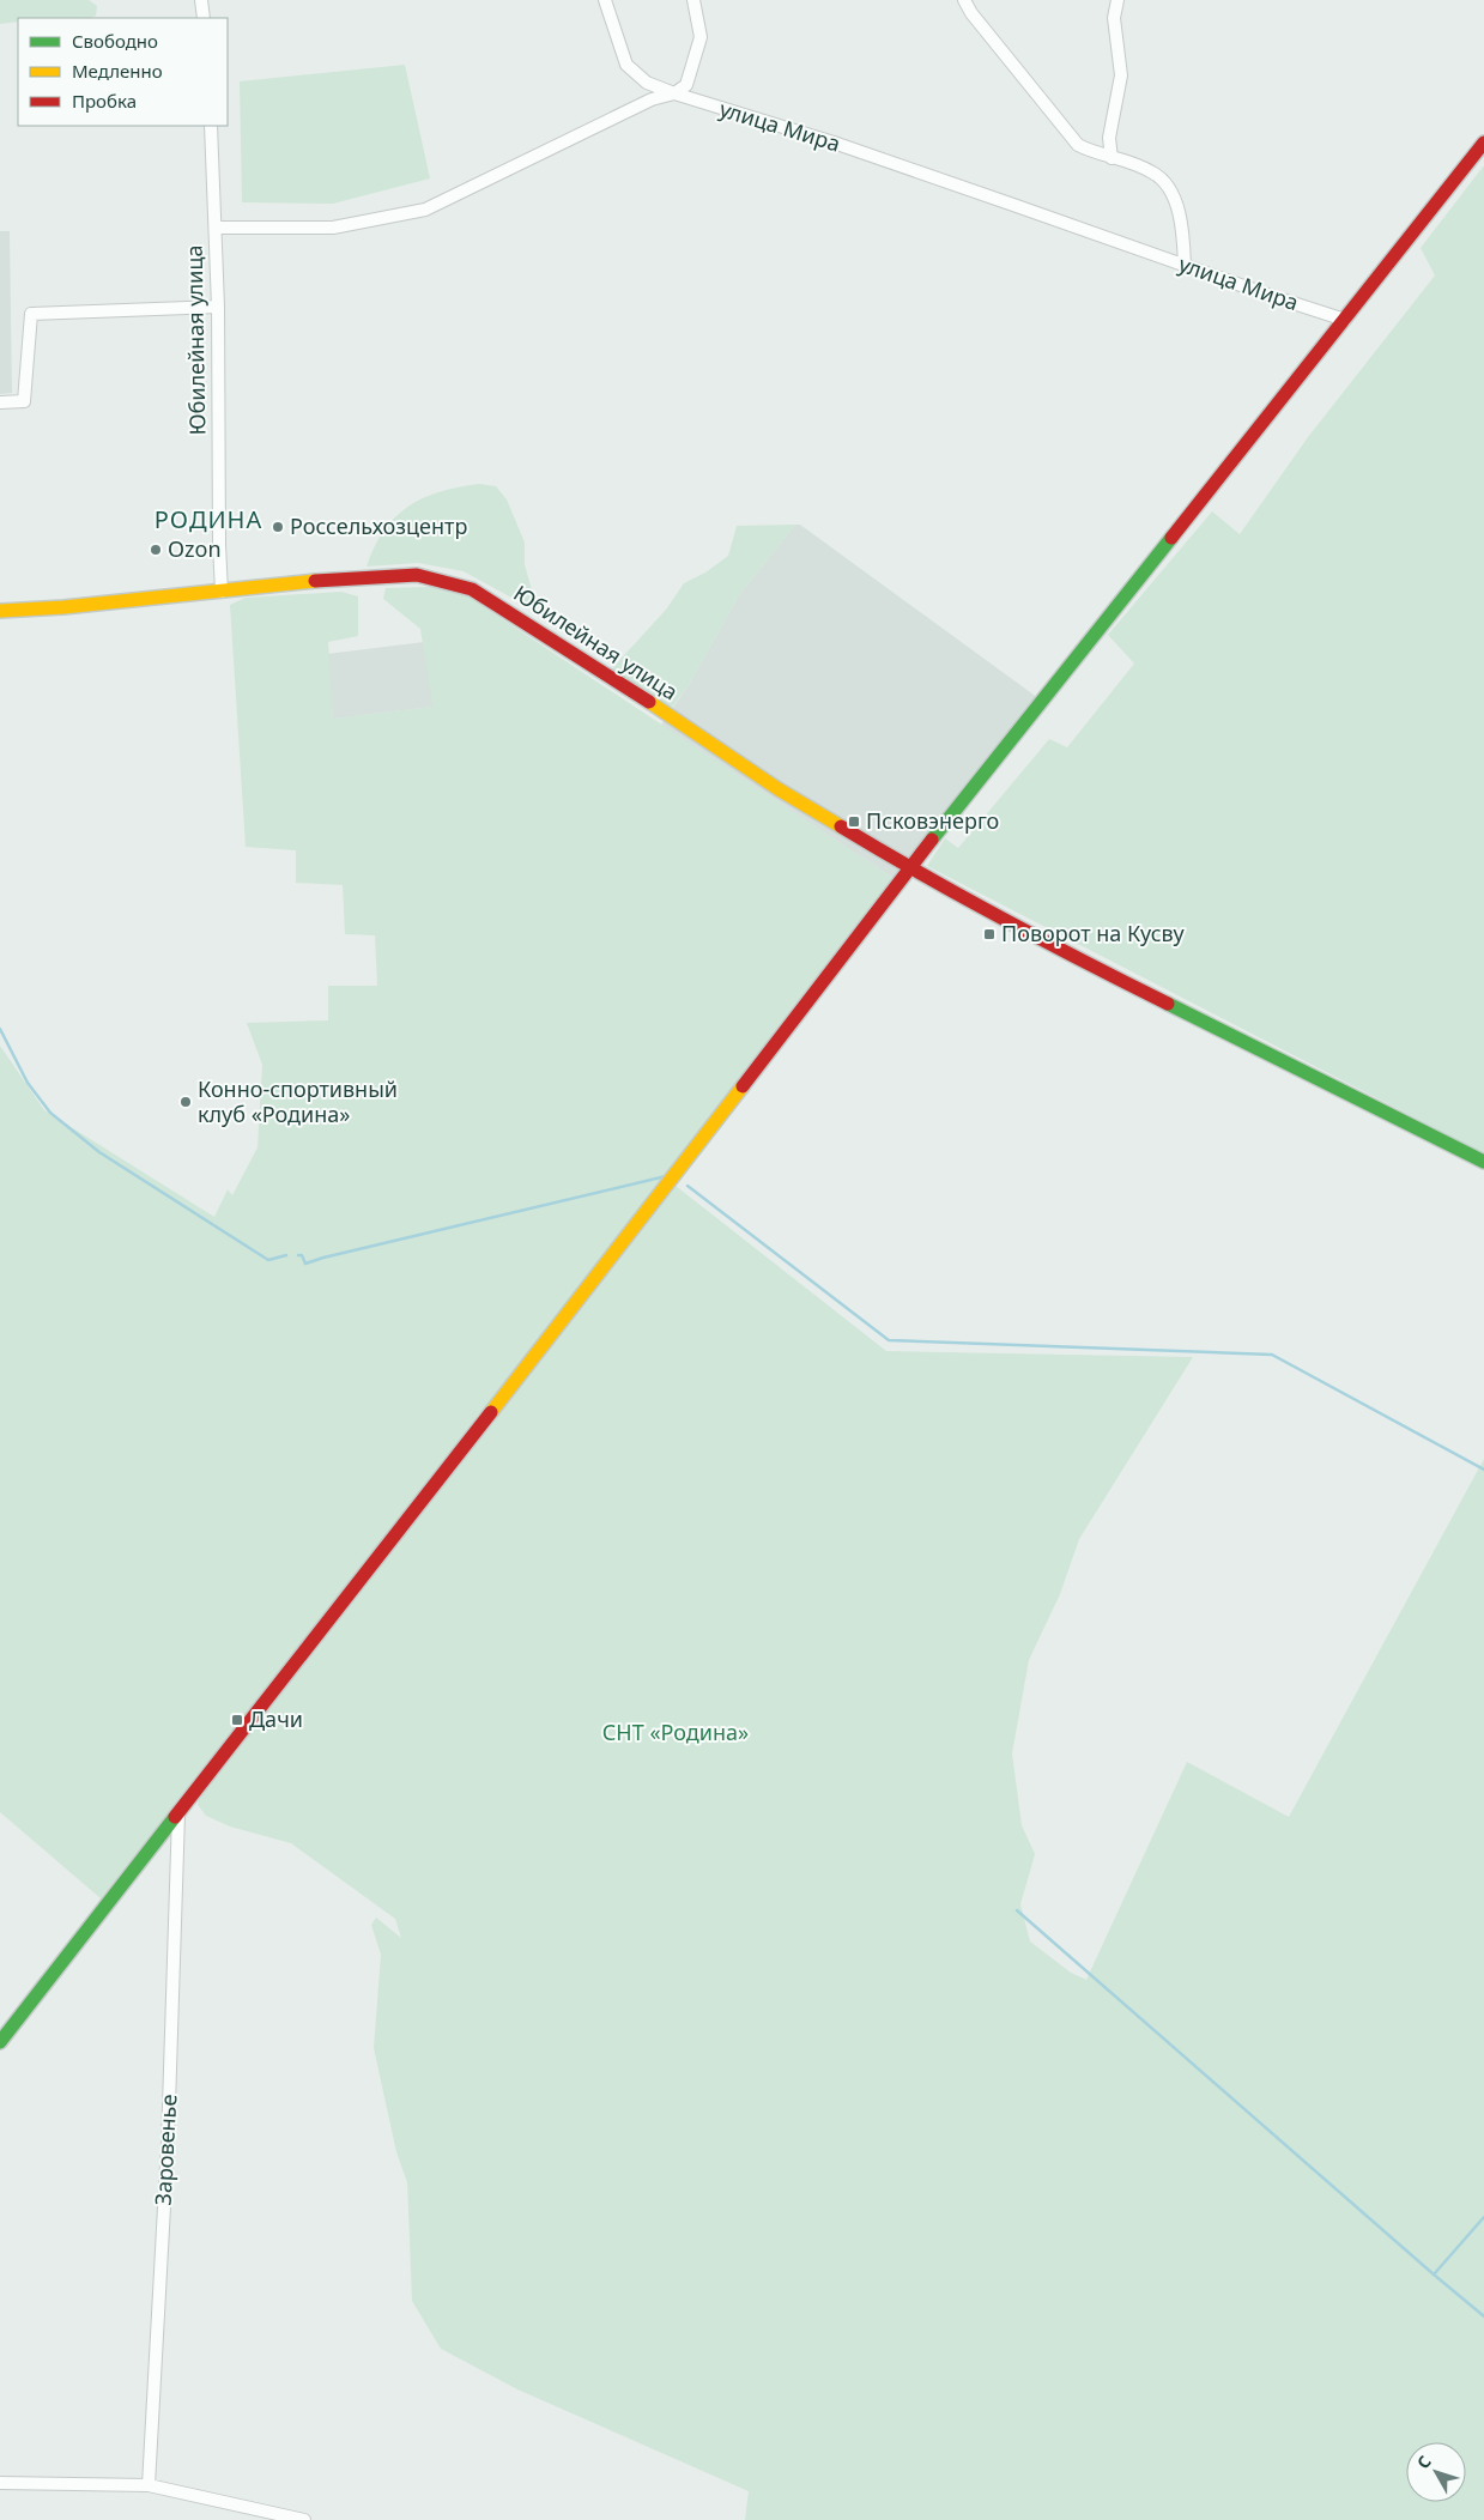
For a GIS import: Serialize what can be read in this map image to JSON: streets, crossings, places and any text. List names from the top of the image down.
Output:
{
  "streets": {
    "street": ["улица Мира", "Юбилейная улица", "Заровенье"]
  },
  "districts": ["РОДИНА"],
  "parks": ["СНТ «Родина»"],
  "places": {
    "other": ["Россельхозцентр", "Ozon", "Конно-спортивный клуб «Родина»"],
    "transit": ["Псковэнерго", "Поворот на Кусву", "Дачи"]
  },
  "legend": ["Свободно", "Медленно", "Пробка"],
  "north": "top left"
}
